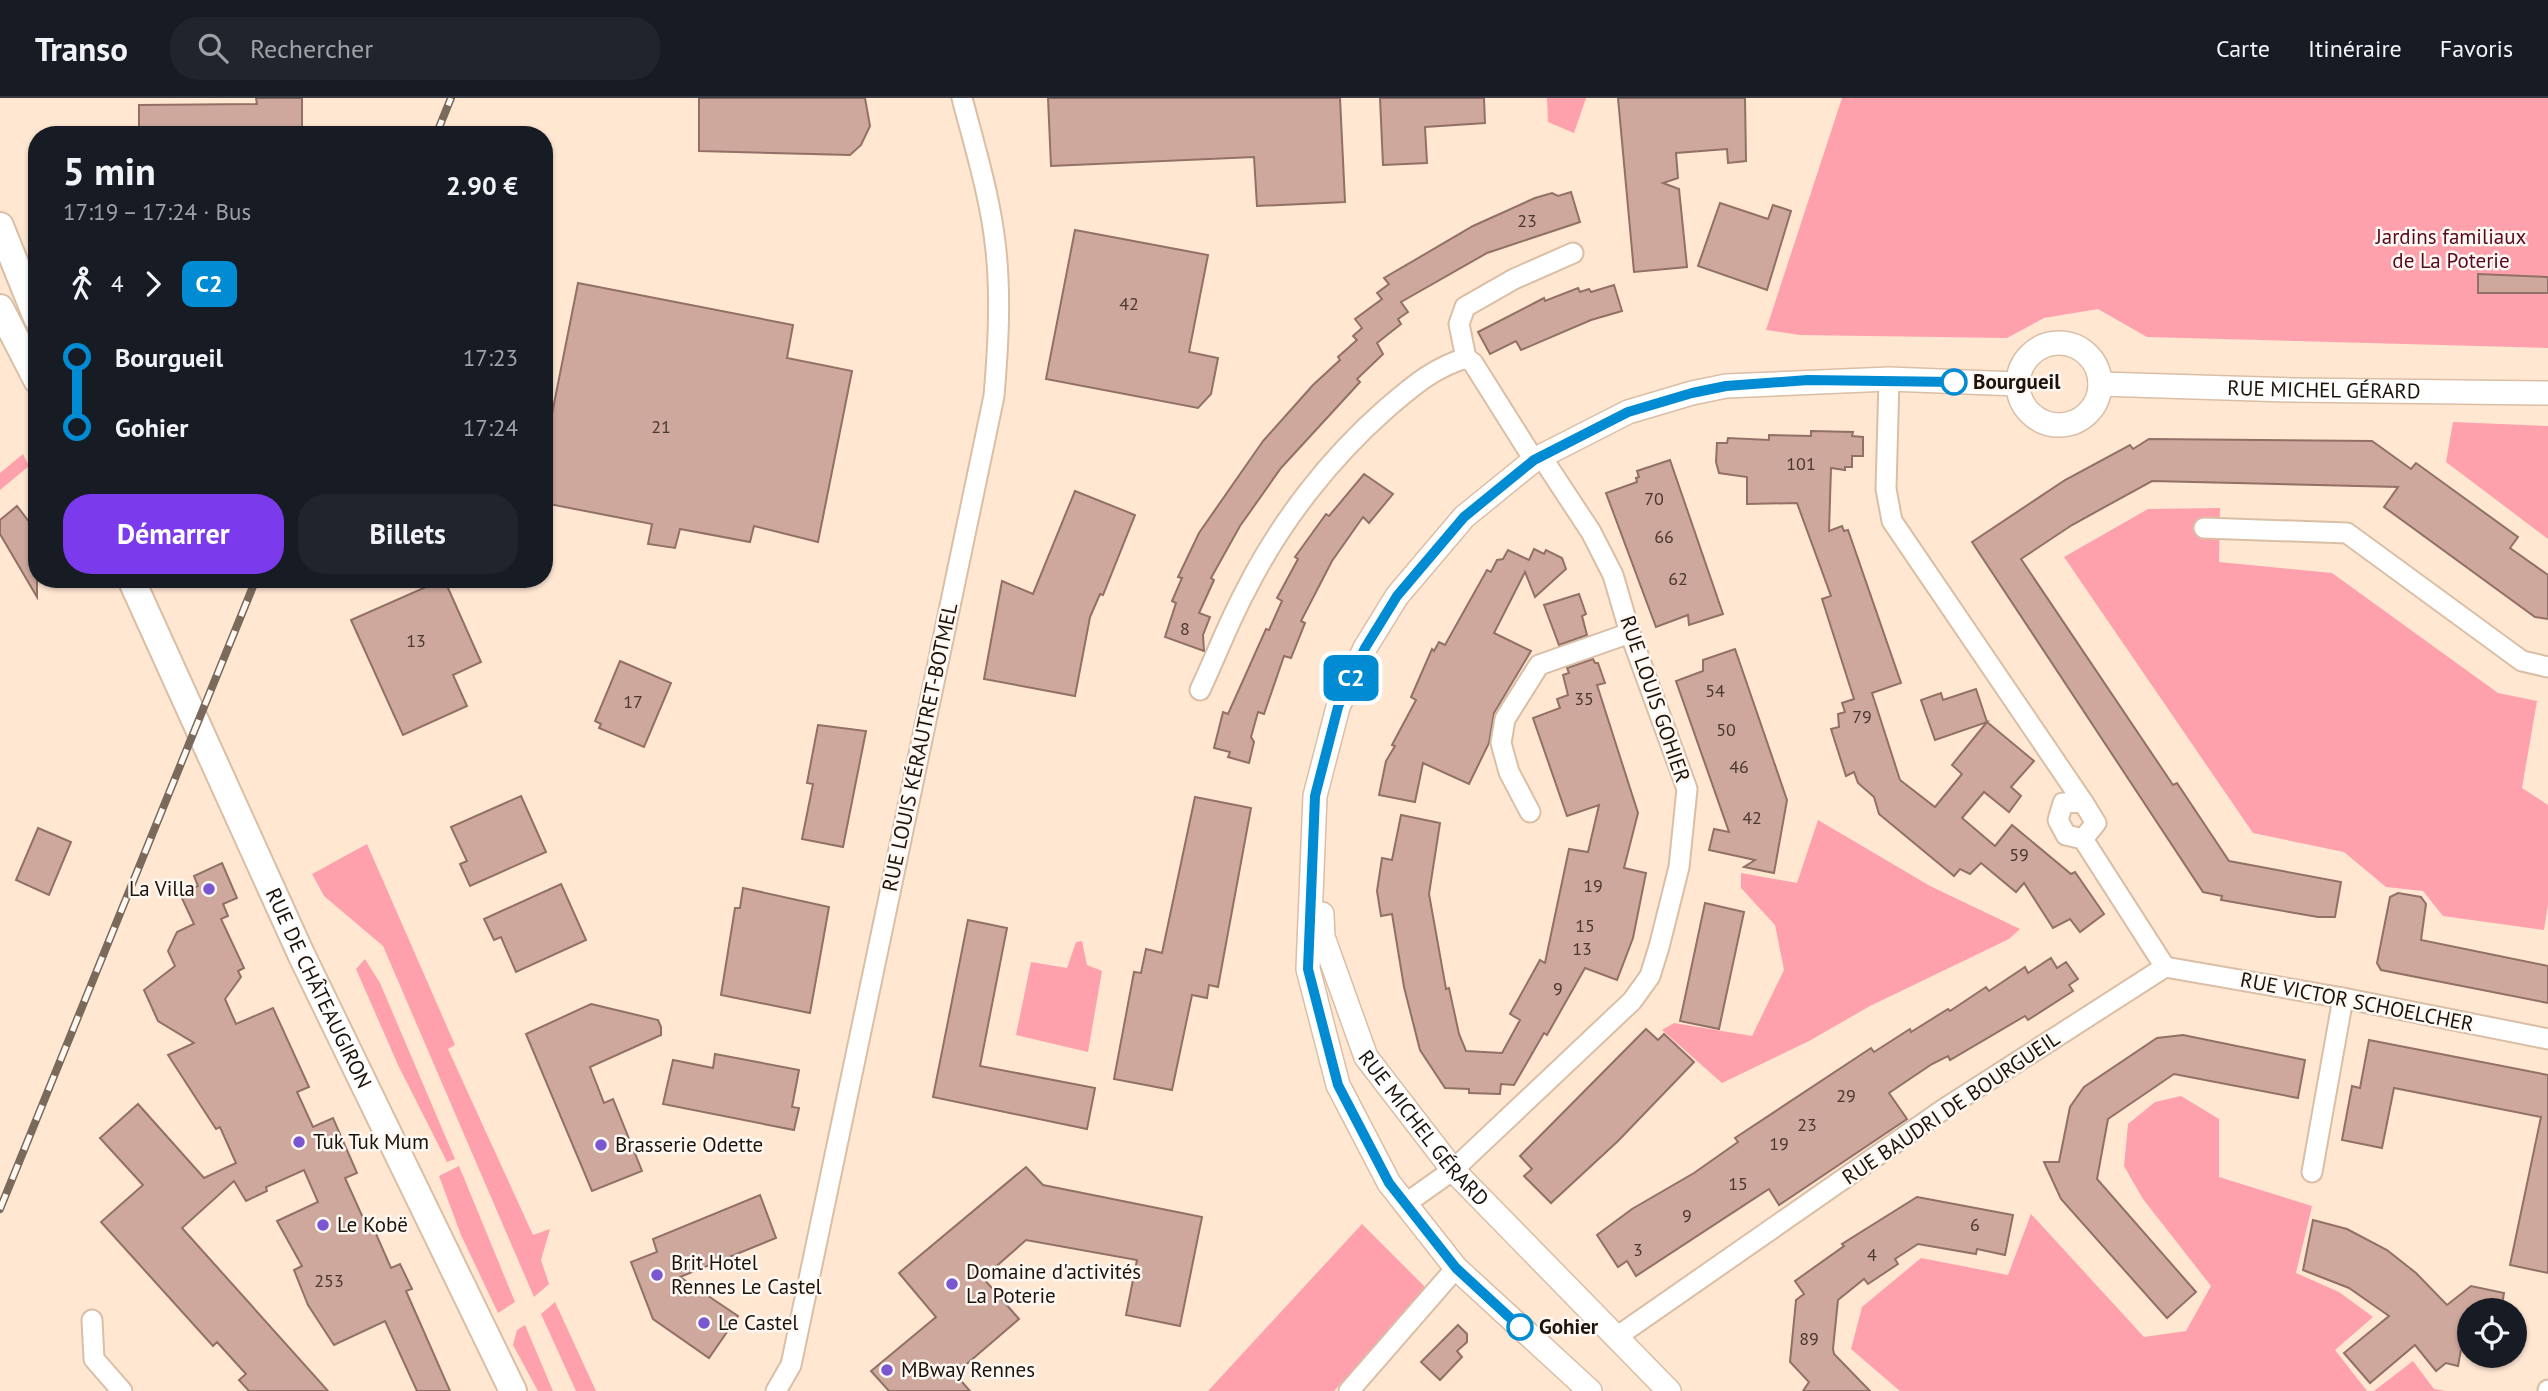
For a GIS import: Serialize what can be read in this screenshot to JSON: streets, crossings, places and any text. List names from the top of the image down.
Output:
{
  "streets": {
    "main road": ["RUE DE CHÂTEAUGIRON"],
    "street": [
      "RUE MICHEL GÉRARD",
      "RUE LOUIS GOHIER",
      "RUE LOUIS KÉRAUTRET-BOTMEL",
      "RUE VICTOR SCHOELCHER",
      "RUE BAUDRI DE BOURGUEIL"
    ]
  },
  "crossings": [
    ["RUE MICHEL GÉRARD", "RUE LOUIS GOHIER"],
    ["RUE MICHEL GÉRARD", "RUE BAUDRI DE BOURGUEIL"],
    ["RUE VICTOR SCHOELCHER", "RUE BAUDRI DE BOURGUEIL"]
  ],
  "parks": ["Jardins familiaux de La Poterie"],
  "places": [
    "Bourgueil",
    "La Villa",
    "Tuk Tuk Mum",
    "Brasserie Odette",
    "Le Kobë",
    "Brit Hotel Rennes Le Castel",
    "Domaine d'activités La Poterie",
    "Le Castel",
    "Gohier",
    "MBway Rennes"
  ],
  "lines": ["bus line C2"],
  "house_numbers": [
    "23",
    "42",
    "21",
    "101",
    "70",
    "66",
    "62",
    "8",
    "13",
    "54",
    "35",
    "17",
    "79",
    "50",
    "46",
    "42",
    "59",
    "19",
    "15",
    "13",
    "9",
    "29",
    "23",
    "19",
    "15",
    "9",
    "6",
    "3",
    "4",
    "253",
    "89"
  ],
  "page": {
    "header": "Transo",
    "search": "Rechercher",
    "nav": ["Carte", "Itinéraire", "Favoris"],
    "on_map": "C2",
    "heading": ["5 min", "17:19 – 17:24 · Bus", "2.90 €"],
    "legs": ["4", "C2"],
    "list": [
      {
        "name": "Bourgueil",
        "value": "17:23"
      },
      {
        "name": "Gohier",
        "value": "17:24"
      }
    ],
    "buttons": ["Démarrer", "Billets"]
  }
}
